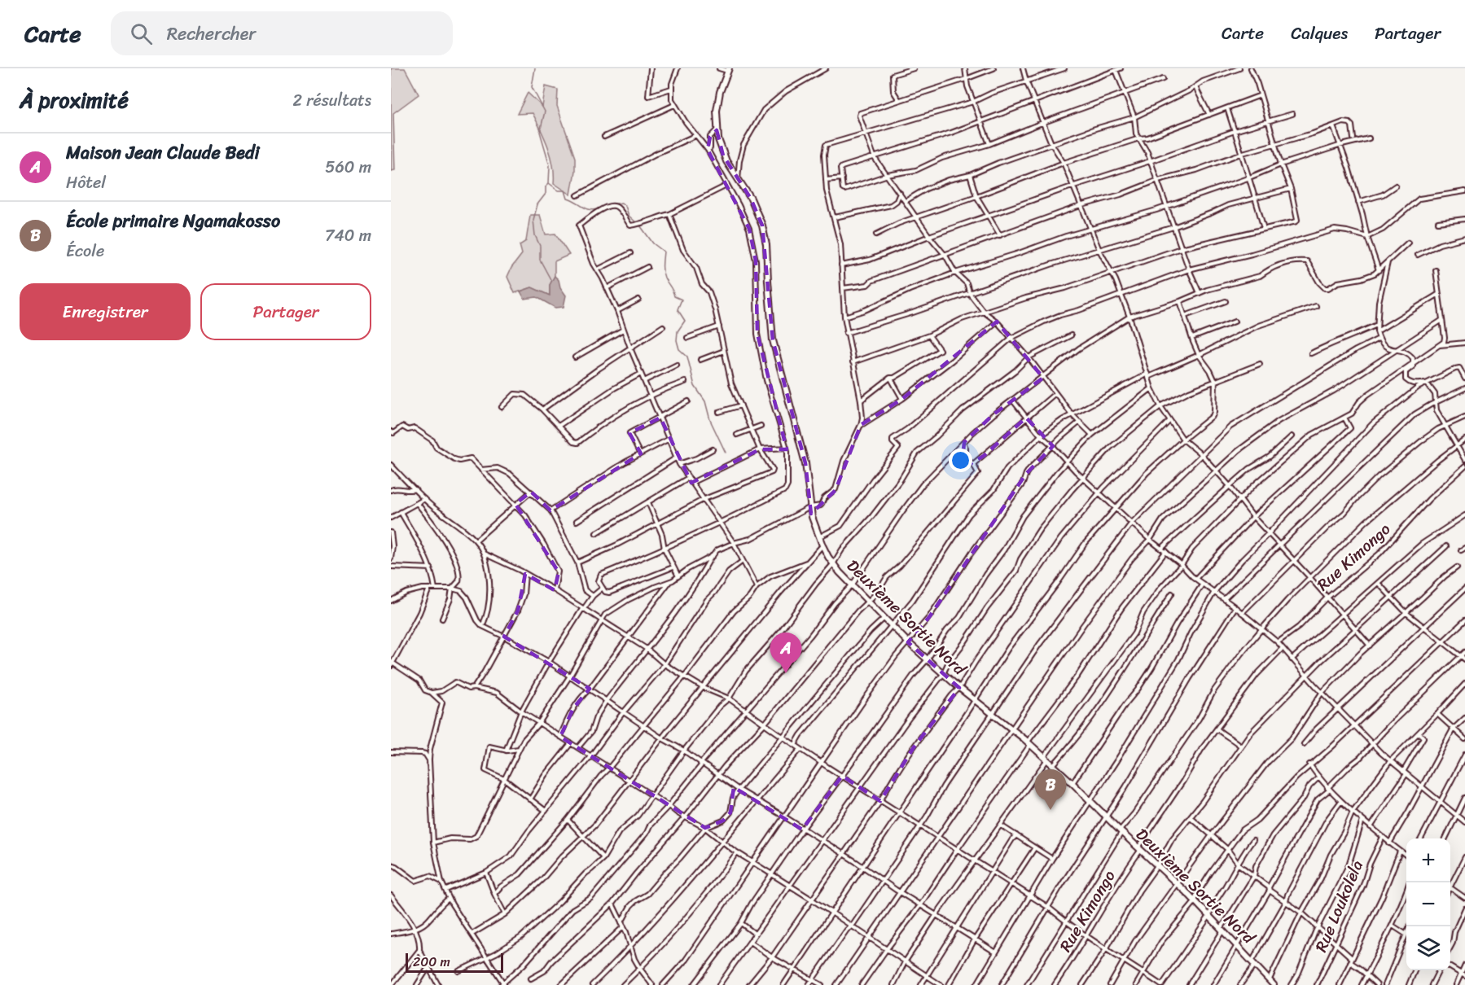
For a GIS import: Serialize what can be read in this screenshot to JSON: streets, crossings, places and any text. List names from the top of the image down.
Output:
{
  "streets": {
    "main road": ["Deuxième Sortie Nord"],
    "street": ["Rue Kimongo", "Rue Loukolela"]
  },
  "crossings": [
    ["Rue Kimongo", "Deuxième Sortie Nord"]
  ],
  "scale_bar": "200 m",
  "page": {
    "header": "Carte",
    "search": "Rechercher",
    "nav": ["Carte", "Calques", "Partager"],
    "heading": ["À proximité", "2 résultats"],
    "list": [
      {
        "mark": "A",
        "name": "Maison Jean Claude Bedi",
        "note": "Hôtel",
        "value": "560 m"
      },
      {
        "mark": "B",
        "name": "École primaire Ngamakosso",
        "note": "École",
        "value": "740 m"
      }
    ],
    "buttons": ["Enregistrer", "Partager"],
    "pins": ["A", "B"],
    "map_buttons": ["+", "−"],
    "scale": "200 m"
  }
}
